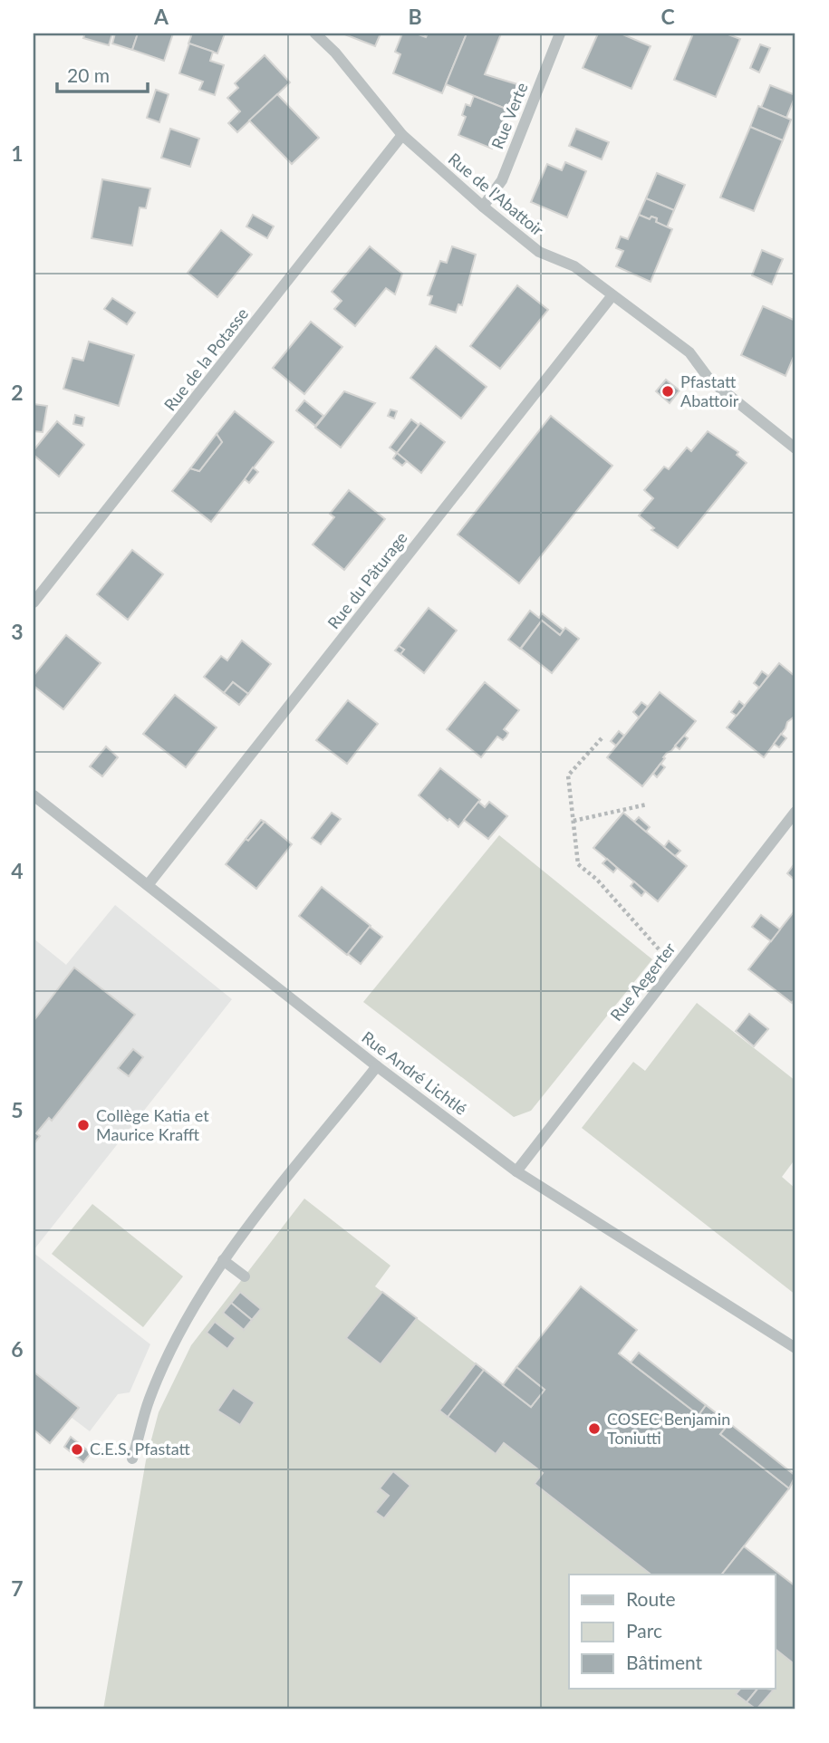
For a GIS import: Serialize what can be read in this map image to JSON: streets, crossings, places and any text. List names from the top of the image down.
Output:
{
  "streets": {
    "street": [
      "Rue Verte",
      "Rue de l'Abattoir",
      "Rue de la Potasse",
      "Rue du Pâturage",
      "Rue Aegerter",
      "Rue André Lichtlé"
    ]
  },
  "crossings": [
    ["Rue Verte", "Rue de l'Abattoir"],
    ["Rue de l'Abattoir", "Rue de la Potasse"],
    ["Rue de l'Abattoir", "Rue du Pâturage"],
    ["Rue du Pâturage", "Rue André Lichtlé"],
    ["Rue Aegerter", "Rue André Lichtlé"]
  ],
  "places": [
    "Pfastatt Abattoir",
    "Collège Katia et Maurice Krafft",
    "COSEC Benjamin Toniutti",
    "C.E.S. Pfastatt"
  ],
  "legend": ["Route", "Parc", "Bâtiment"],
  "scale_bar": "20 m",
  "grid": {
    "columns": ["A", "B", "C"],
    "rows": [
      "1",
      "2",
      "3",
      "4",
      "5",
      "6",
      "7"
    ]
  }
}
